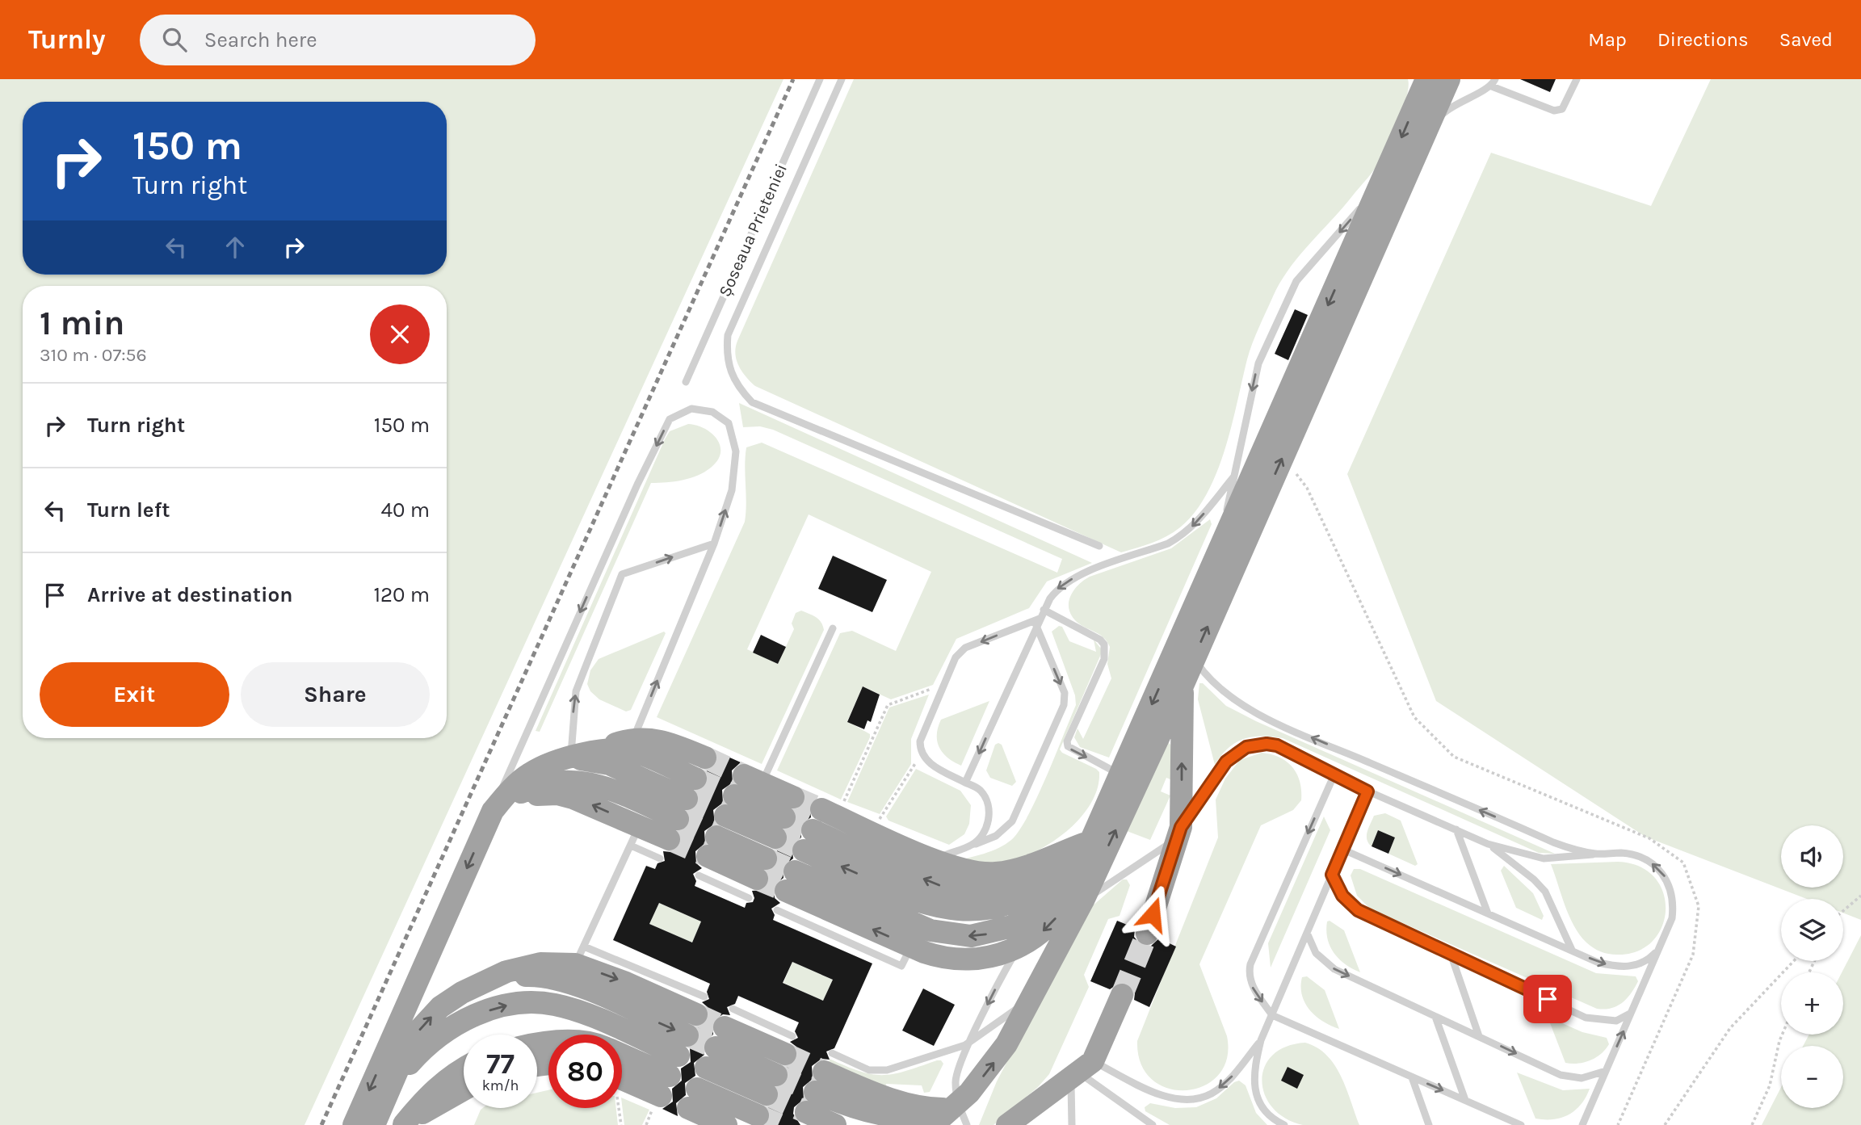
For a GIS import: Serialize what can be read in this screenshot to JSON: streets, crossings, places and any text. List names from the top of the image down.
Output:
{
  "streets": {
    "lane": ["Șoseaua Prieteniei"]
  },
  "page": {
    "header": "Turnly",
    "search": "Search here",
    "nav": ["Map", "Directions", "Saved"],
    "turn": ["150 m", "Turn right"],
    "heading": ["1 min", "310 m · 07:56"],
    "list": [
      {
        "name": "Turn right",
        "value": "150 m"
      },
      {
        "name": "Turn left",
        "value": "40 m"
      },
      {
        "name": "Arrive at destination",
        "value": "120 m"
      }
    ],
    "buttons": ["Exit", "Share"],
    "map_buttons": ["+", "−"],
    "speed": "77 km/h",
    "limit": "80"
  }
}
